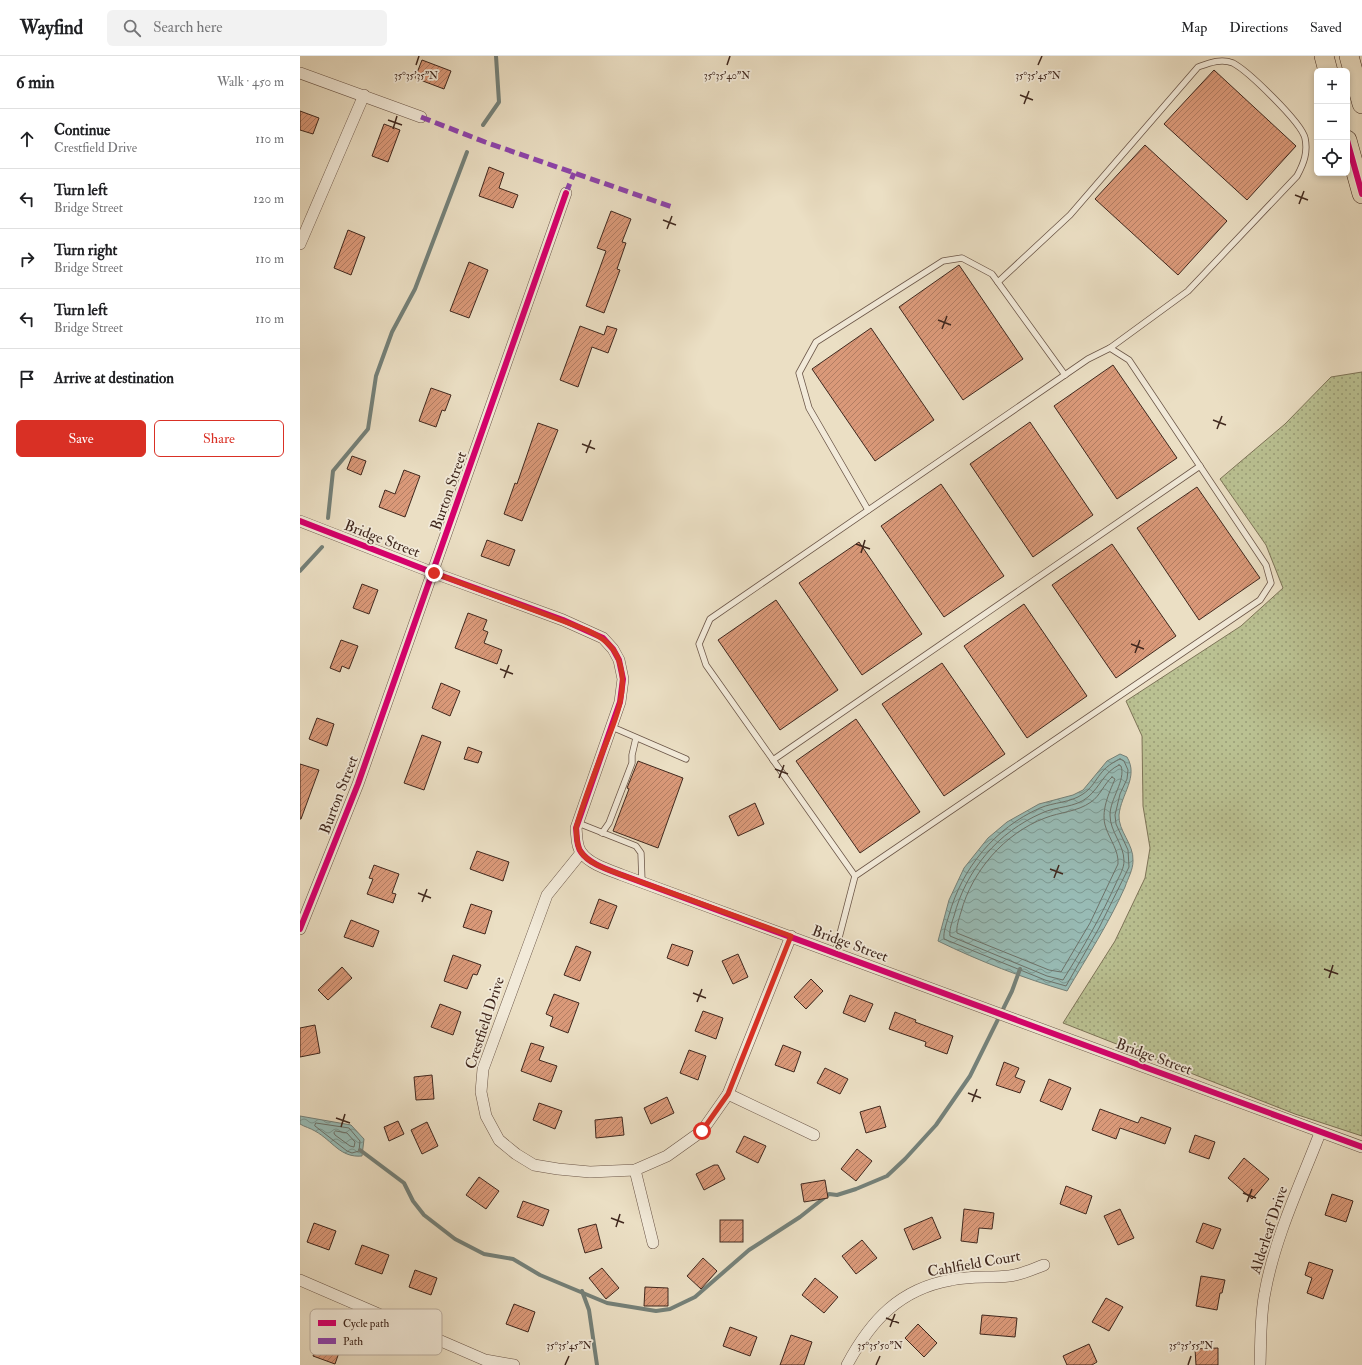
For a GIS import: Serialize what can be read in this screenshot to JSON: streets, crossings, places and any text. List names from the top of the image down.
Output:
{
  "streets": {
    "street": [
      "Burton Street",
      "Bridge Street",
      "Crestfield Drive",
      "Alderleaf Drive",
      "Cahlfield Court"
    ]
  },
  "crossings": [
    ["Burton Street", "Bridge Street"],
    ["Bridge Street", "Crestfield Drive"],
    ["Bridge Street", "Alderleaf Drive"]
  ],
  "legend": ["Cycle path", "Path"],
  "page": {
    "header": "Wayfind",
    "search": "Search here",
    "nav": ["Map", "Directions", "Saved"],
    "heading": ["6 min", "Walk · 450 m"],
    "map_buttons": ["+", "−"],
    "list": [
      ["Continue", "Crestfield Drive", "110 m"],
      ["Turn left", "Bridge Street", "120 m"],
      ["Turn right", "Bridge Street", "110 m"],
      ["Turn left", "Bridge Street", "110 m"],
      "Arrive at destination"
    ],
    "buttons": ["Save", "Share"]
  },
  "coordinates": [
    "35°35'35\"N",
    "35°35'40\"N",
    "35°35'45\"N",
    "35°35'50\"N",
    "35°35'55\"N"
  ]
}
